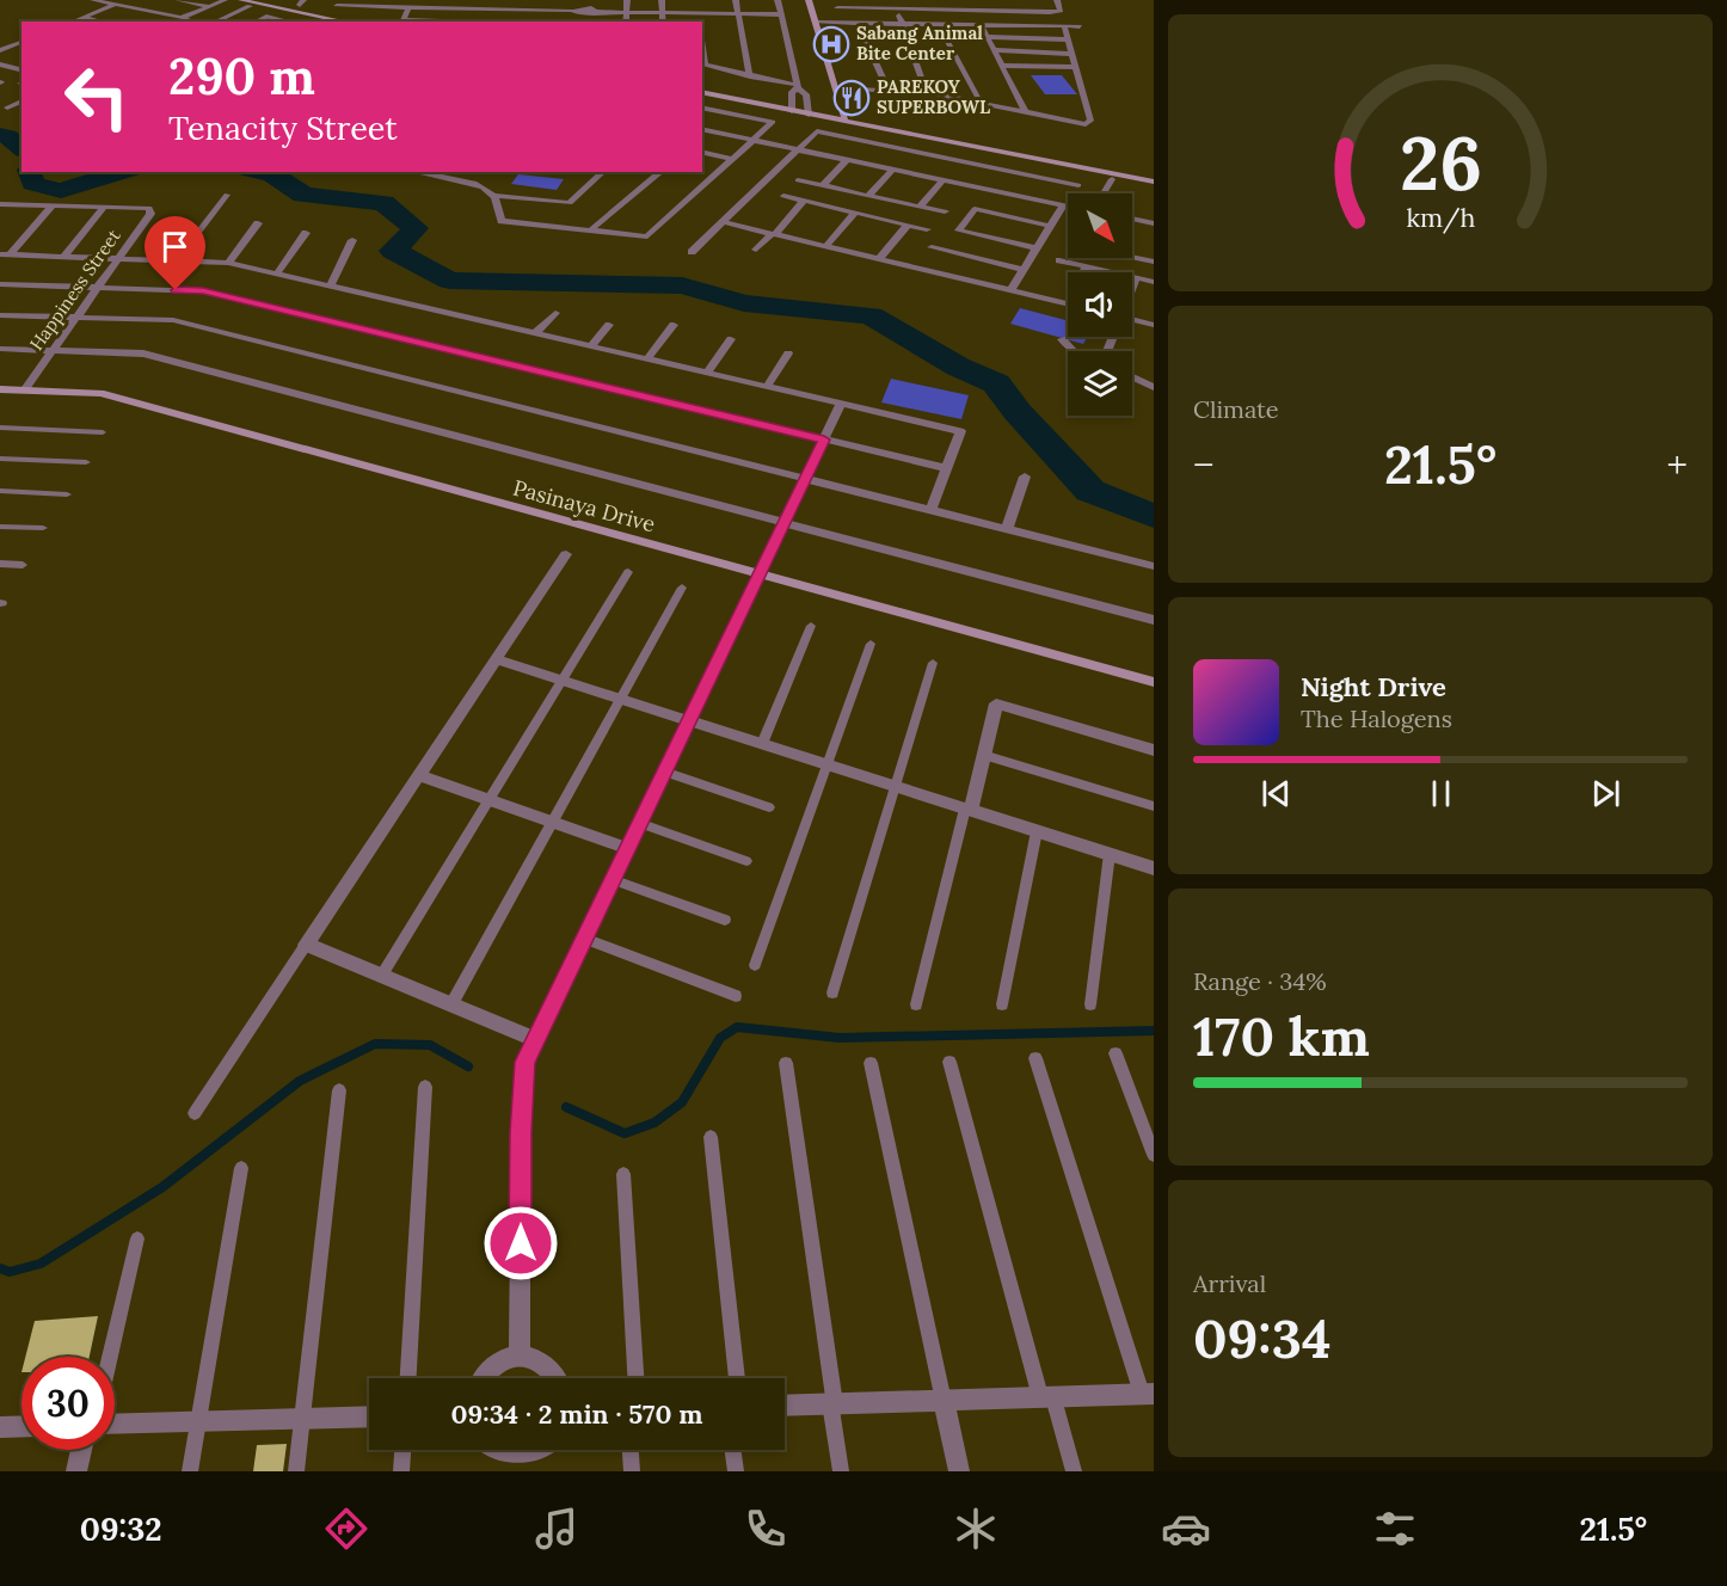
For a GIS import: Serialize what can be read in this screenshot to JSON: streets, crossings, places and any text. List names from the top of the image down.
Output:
{
  "streets": {
    "street": ["Happiness Street", "Pasinaya Drive"]
  },
  "crossings": [
    ["Happiness Street", "Pasinaya Drive"]
  ],
  "places": {
    "hospital": ["Sabang Animal Bite Center"],
    "restaurant": ["PAREKOY SUPERBOWL"]
  },
  "north": "bottom right",
  "page": {
    "turn": ["290 m", "Tenacity Street"],
    "tile": [
      "Climate",
      ["Range · 34%", "170 km"],
      ["Arrival", "09:34"]
    ],
    "heat": ["−", "21.5°", "+"],
    "song": ["Night Drive", "The Halogens"],
    "limit": "30",
    "trip": "09:34 · 2 min · 570 m",
    "tabs": ["09:32", "21.5°"],
    "gauge": ["26", "km/h"]
  }
}
